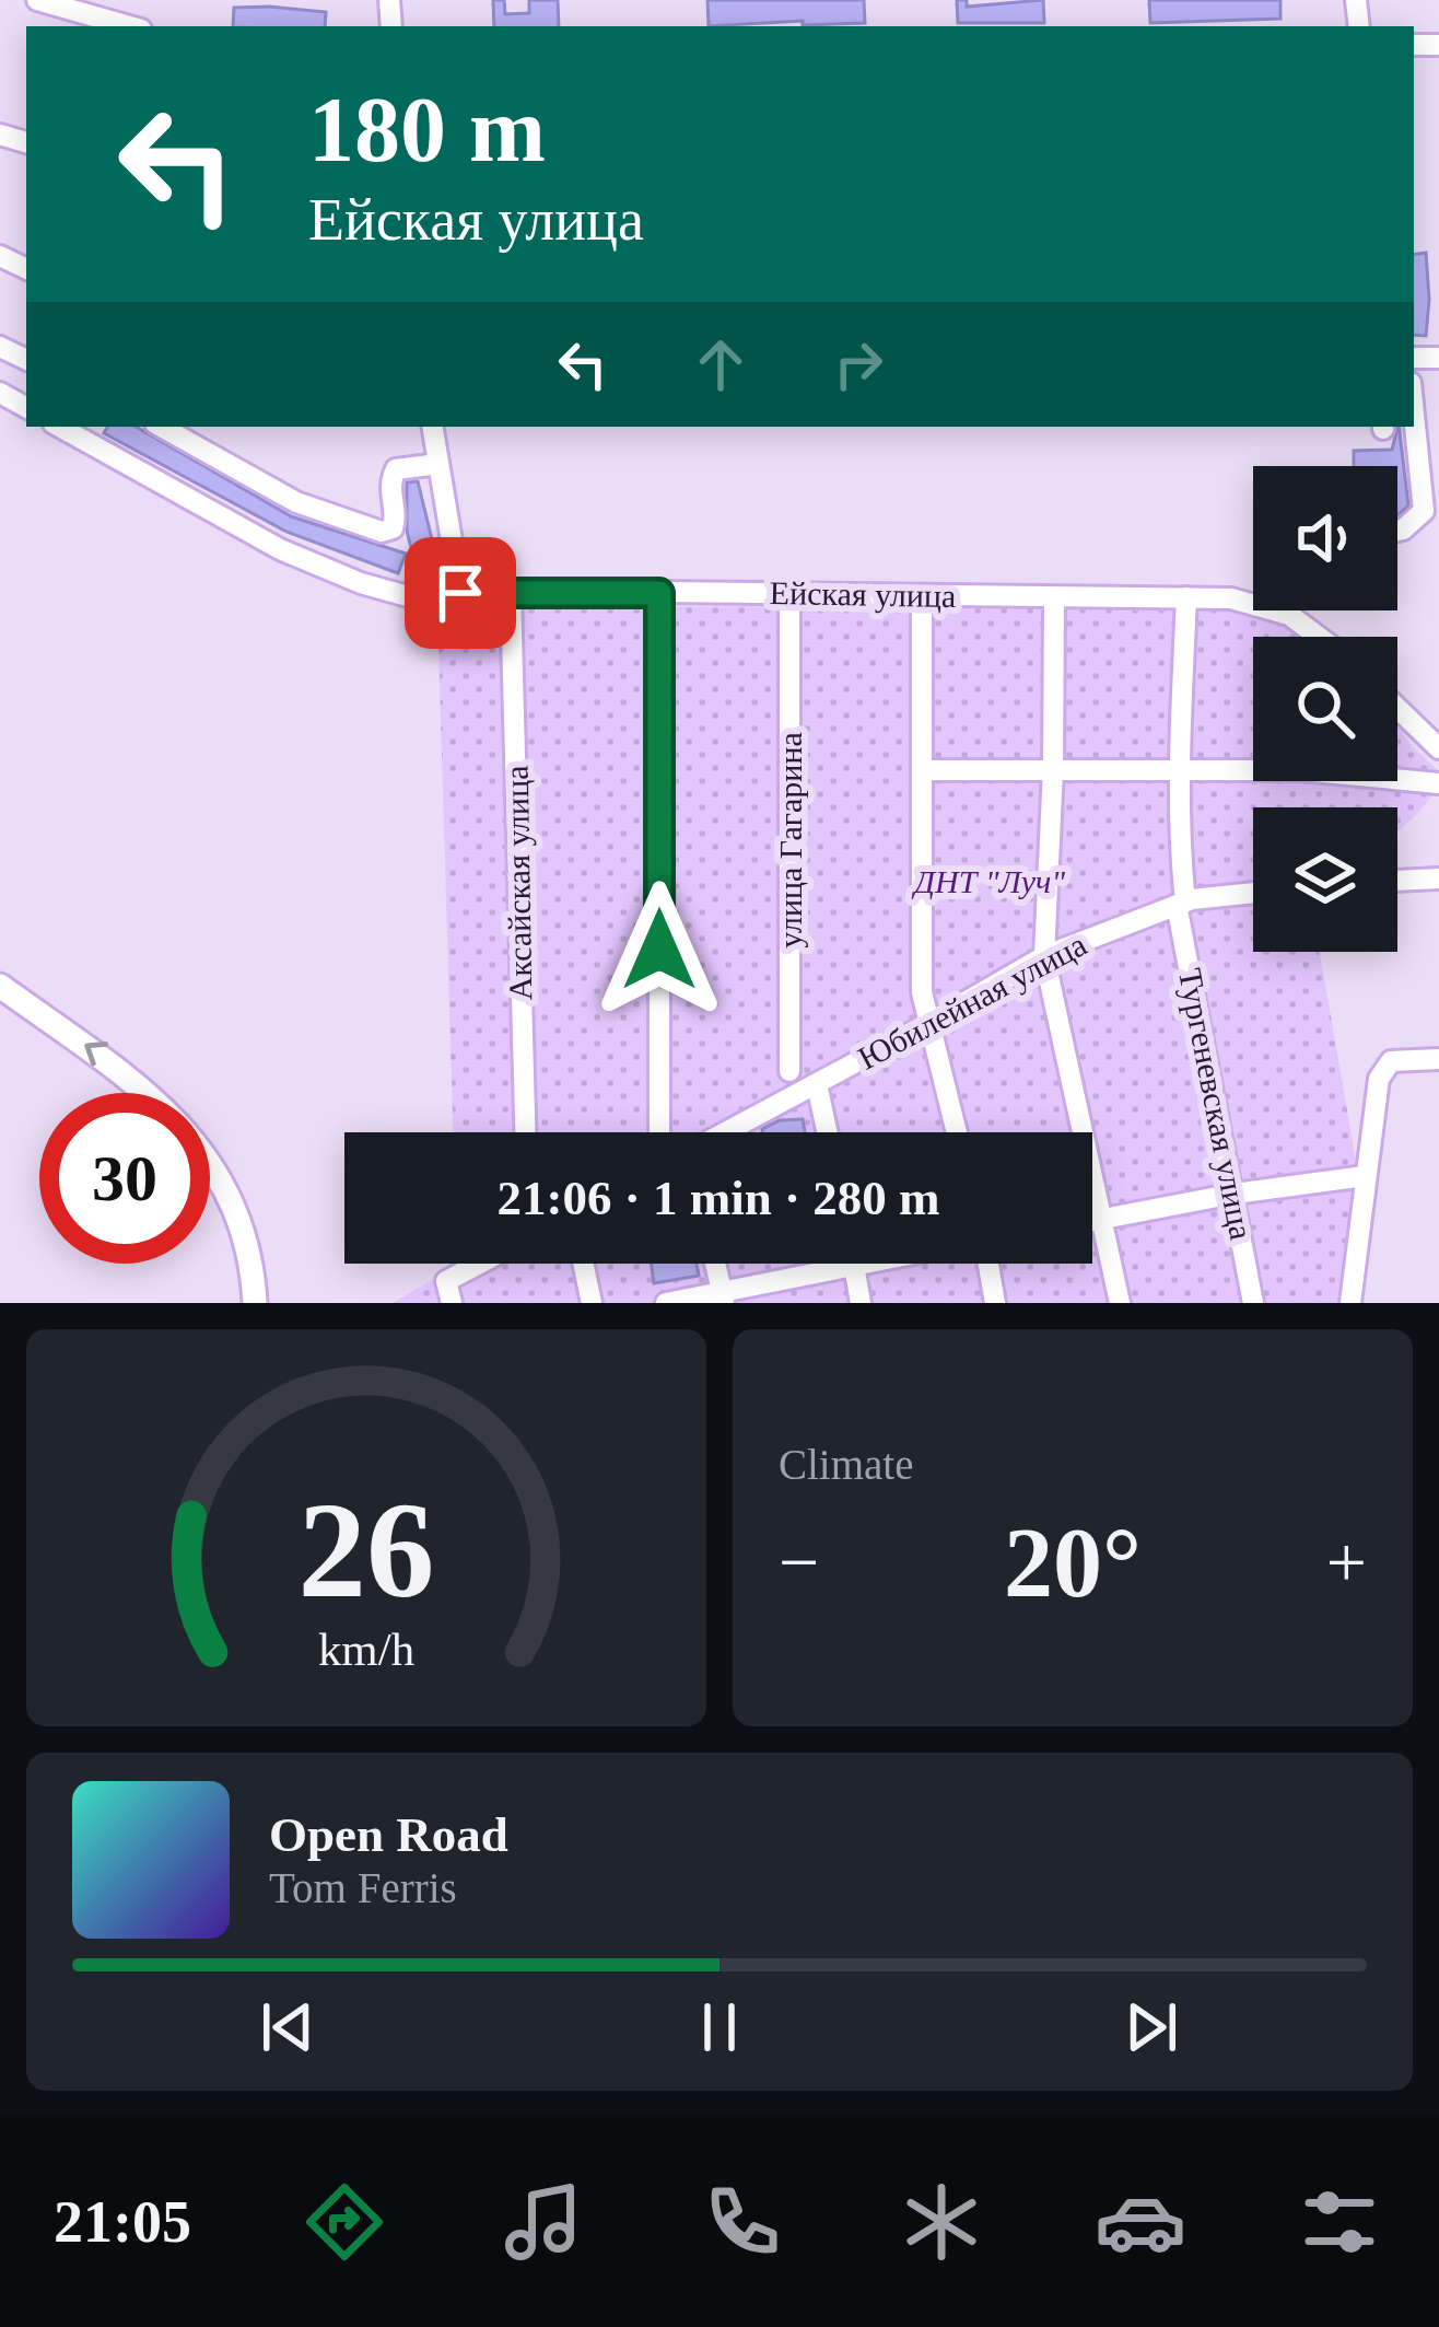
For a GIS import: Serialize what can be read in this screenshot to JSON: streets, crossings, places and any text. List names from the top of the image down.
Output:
{
  "streets": {
    "street": [
      "Ейская улица",
      "улица Гагарина",
      "Аксайская улица",
      "Юбилейная улица",
      "Тургеневская улица"
    ]
  },
  "crossings": [
    ["Ейская улица", "улица Гагарина"],
    ["Ейская улица", "Аксайская улица"],
    ["Ейская улица", "Тургеневская улица"],
    ["Юбилейная улица", "Тургеневская улица"]
  ],
  "parks": ["ДНТ \"Луч\""],
  "page": {
    "turn": ["180 m", "Ейская улица"],
    "limit": "30",
    "trip": "21:06 · 1 min · 280 m",
    "tile": "Climate",
    "heat": ["−", "20°", "+"],
    "song": ["Open Road", "Tom Ferris"],
    "tabs": "21:05",
    "gauge": ["26", "km/h"]
  }
}
